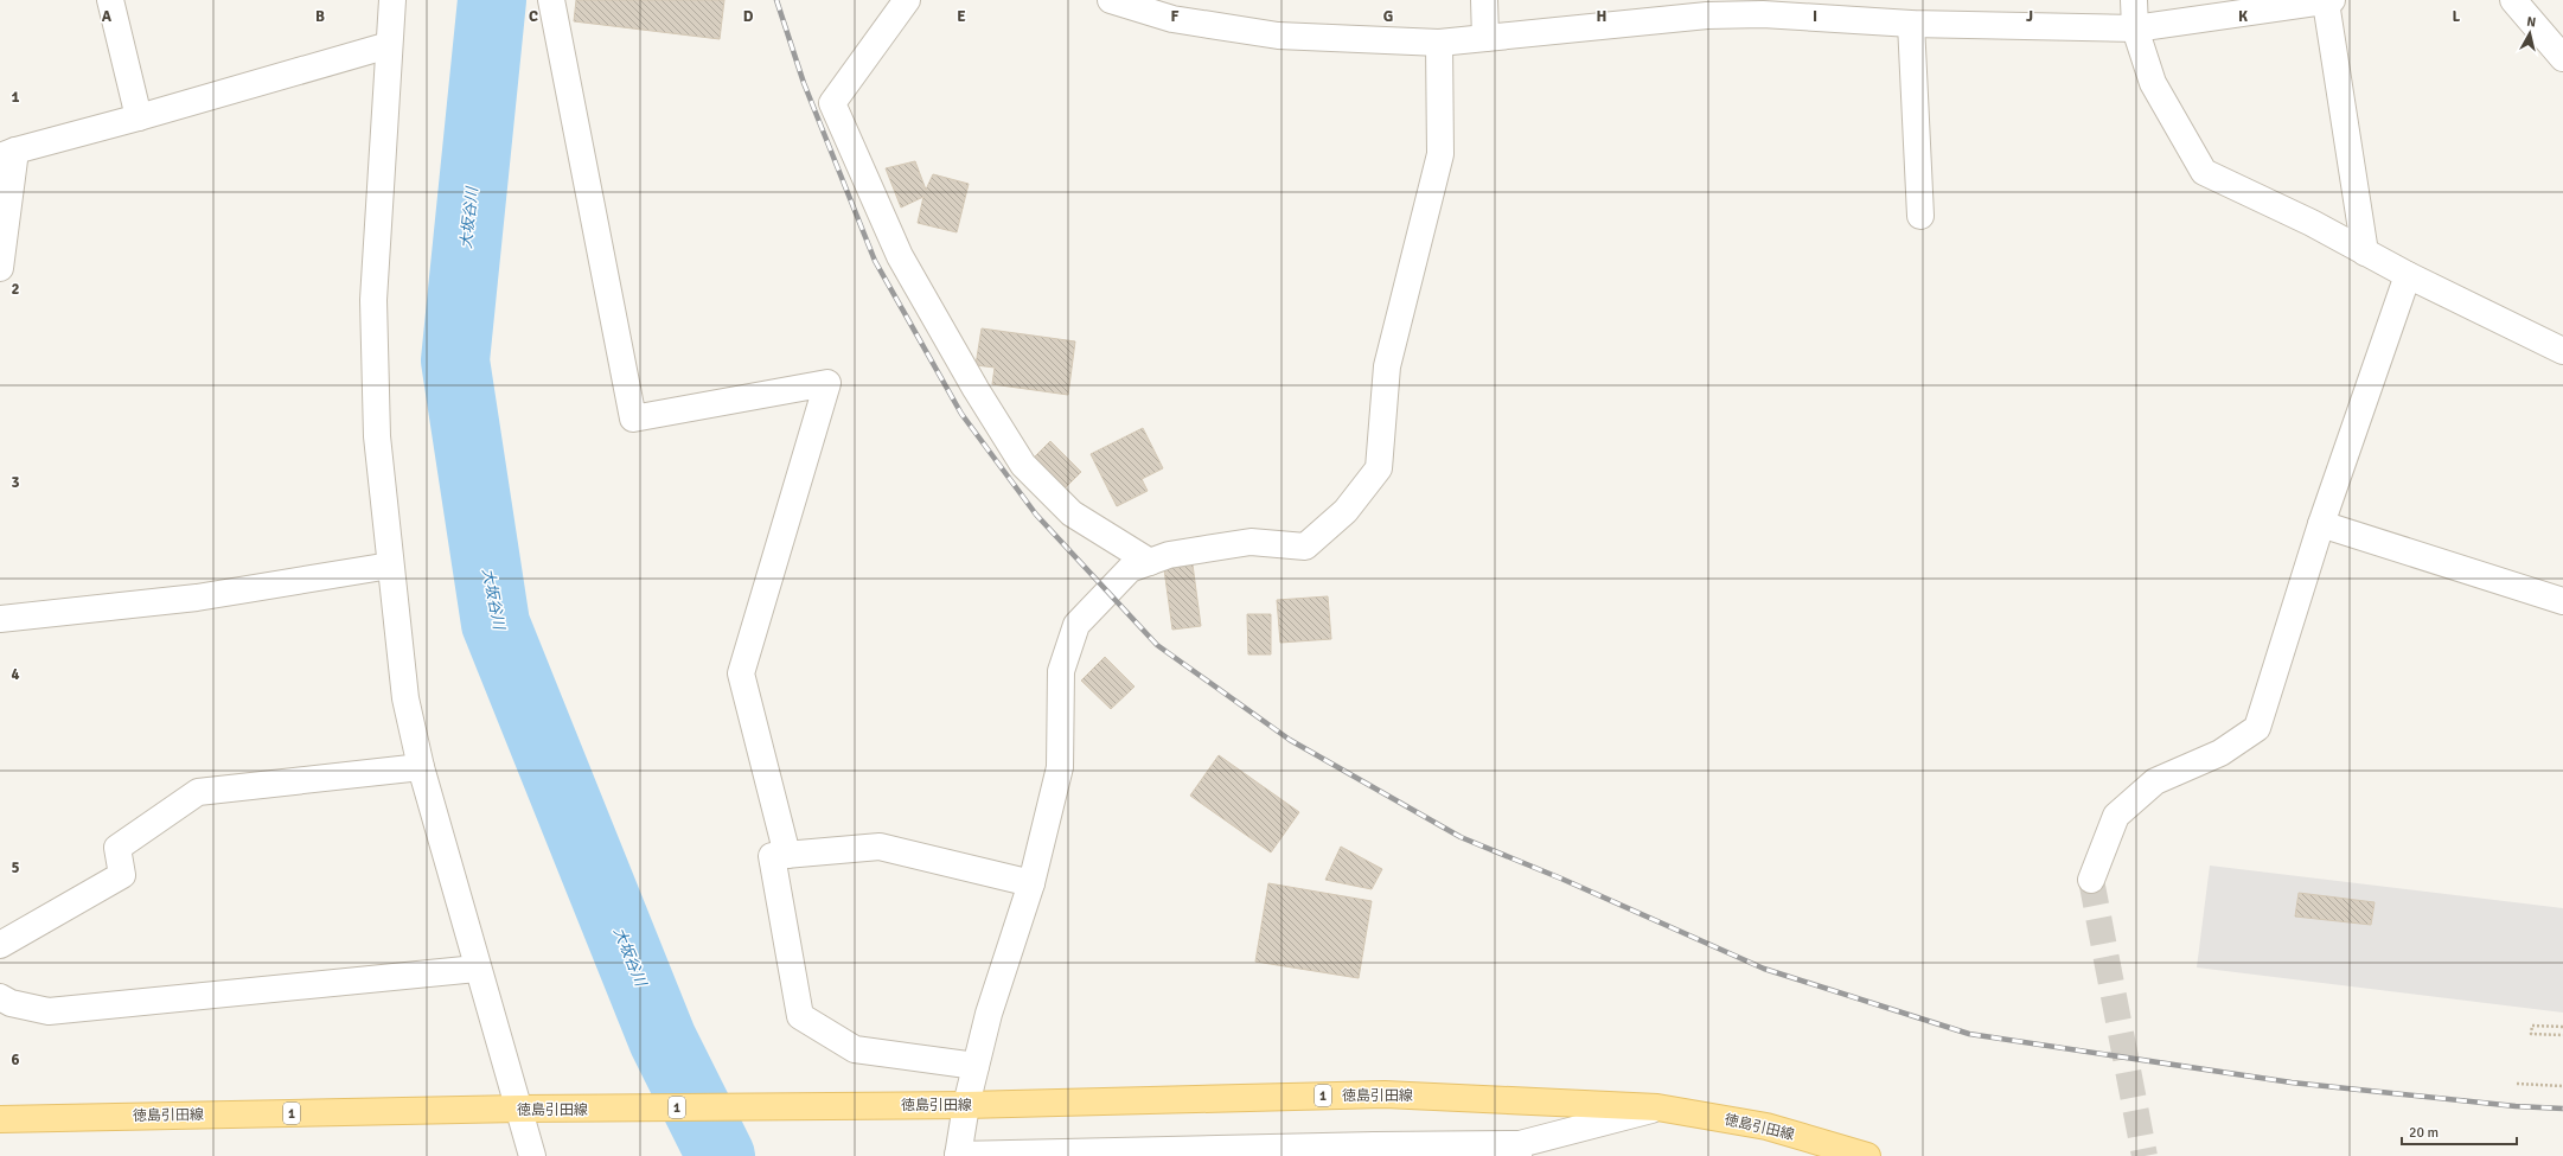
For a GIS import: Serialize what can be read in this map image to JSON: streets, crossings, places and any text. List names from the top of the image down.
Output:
{
  "streets": {
    "main road": ["1", "徳島引田線"]
  },
  "water": ["大坂谷川"],
  "scale_bar": "20 m",
  "north": "top",
  "grid": {
    "columns": [
      "A",
      "B",
      "C",
      "D",
      "E",
      "F",
      "G",
      "H",
      "I",
      "J",
      "K",
      "L"
    ],
    "rows": [
      "1",
      "2",
      "3",
      "4",
      "5",
      "6"
    ]
  }
}
